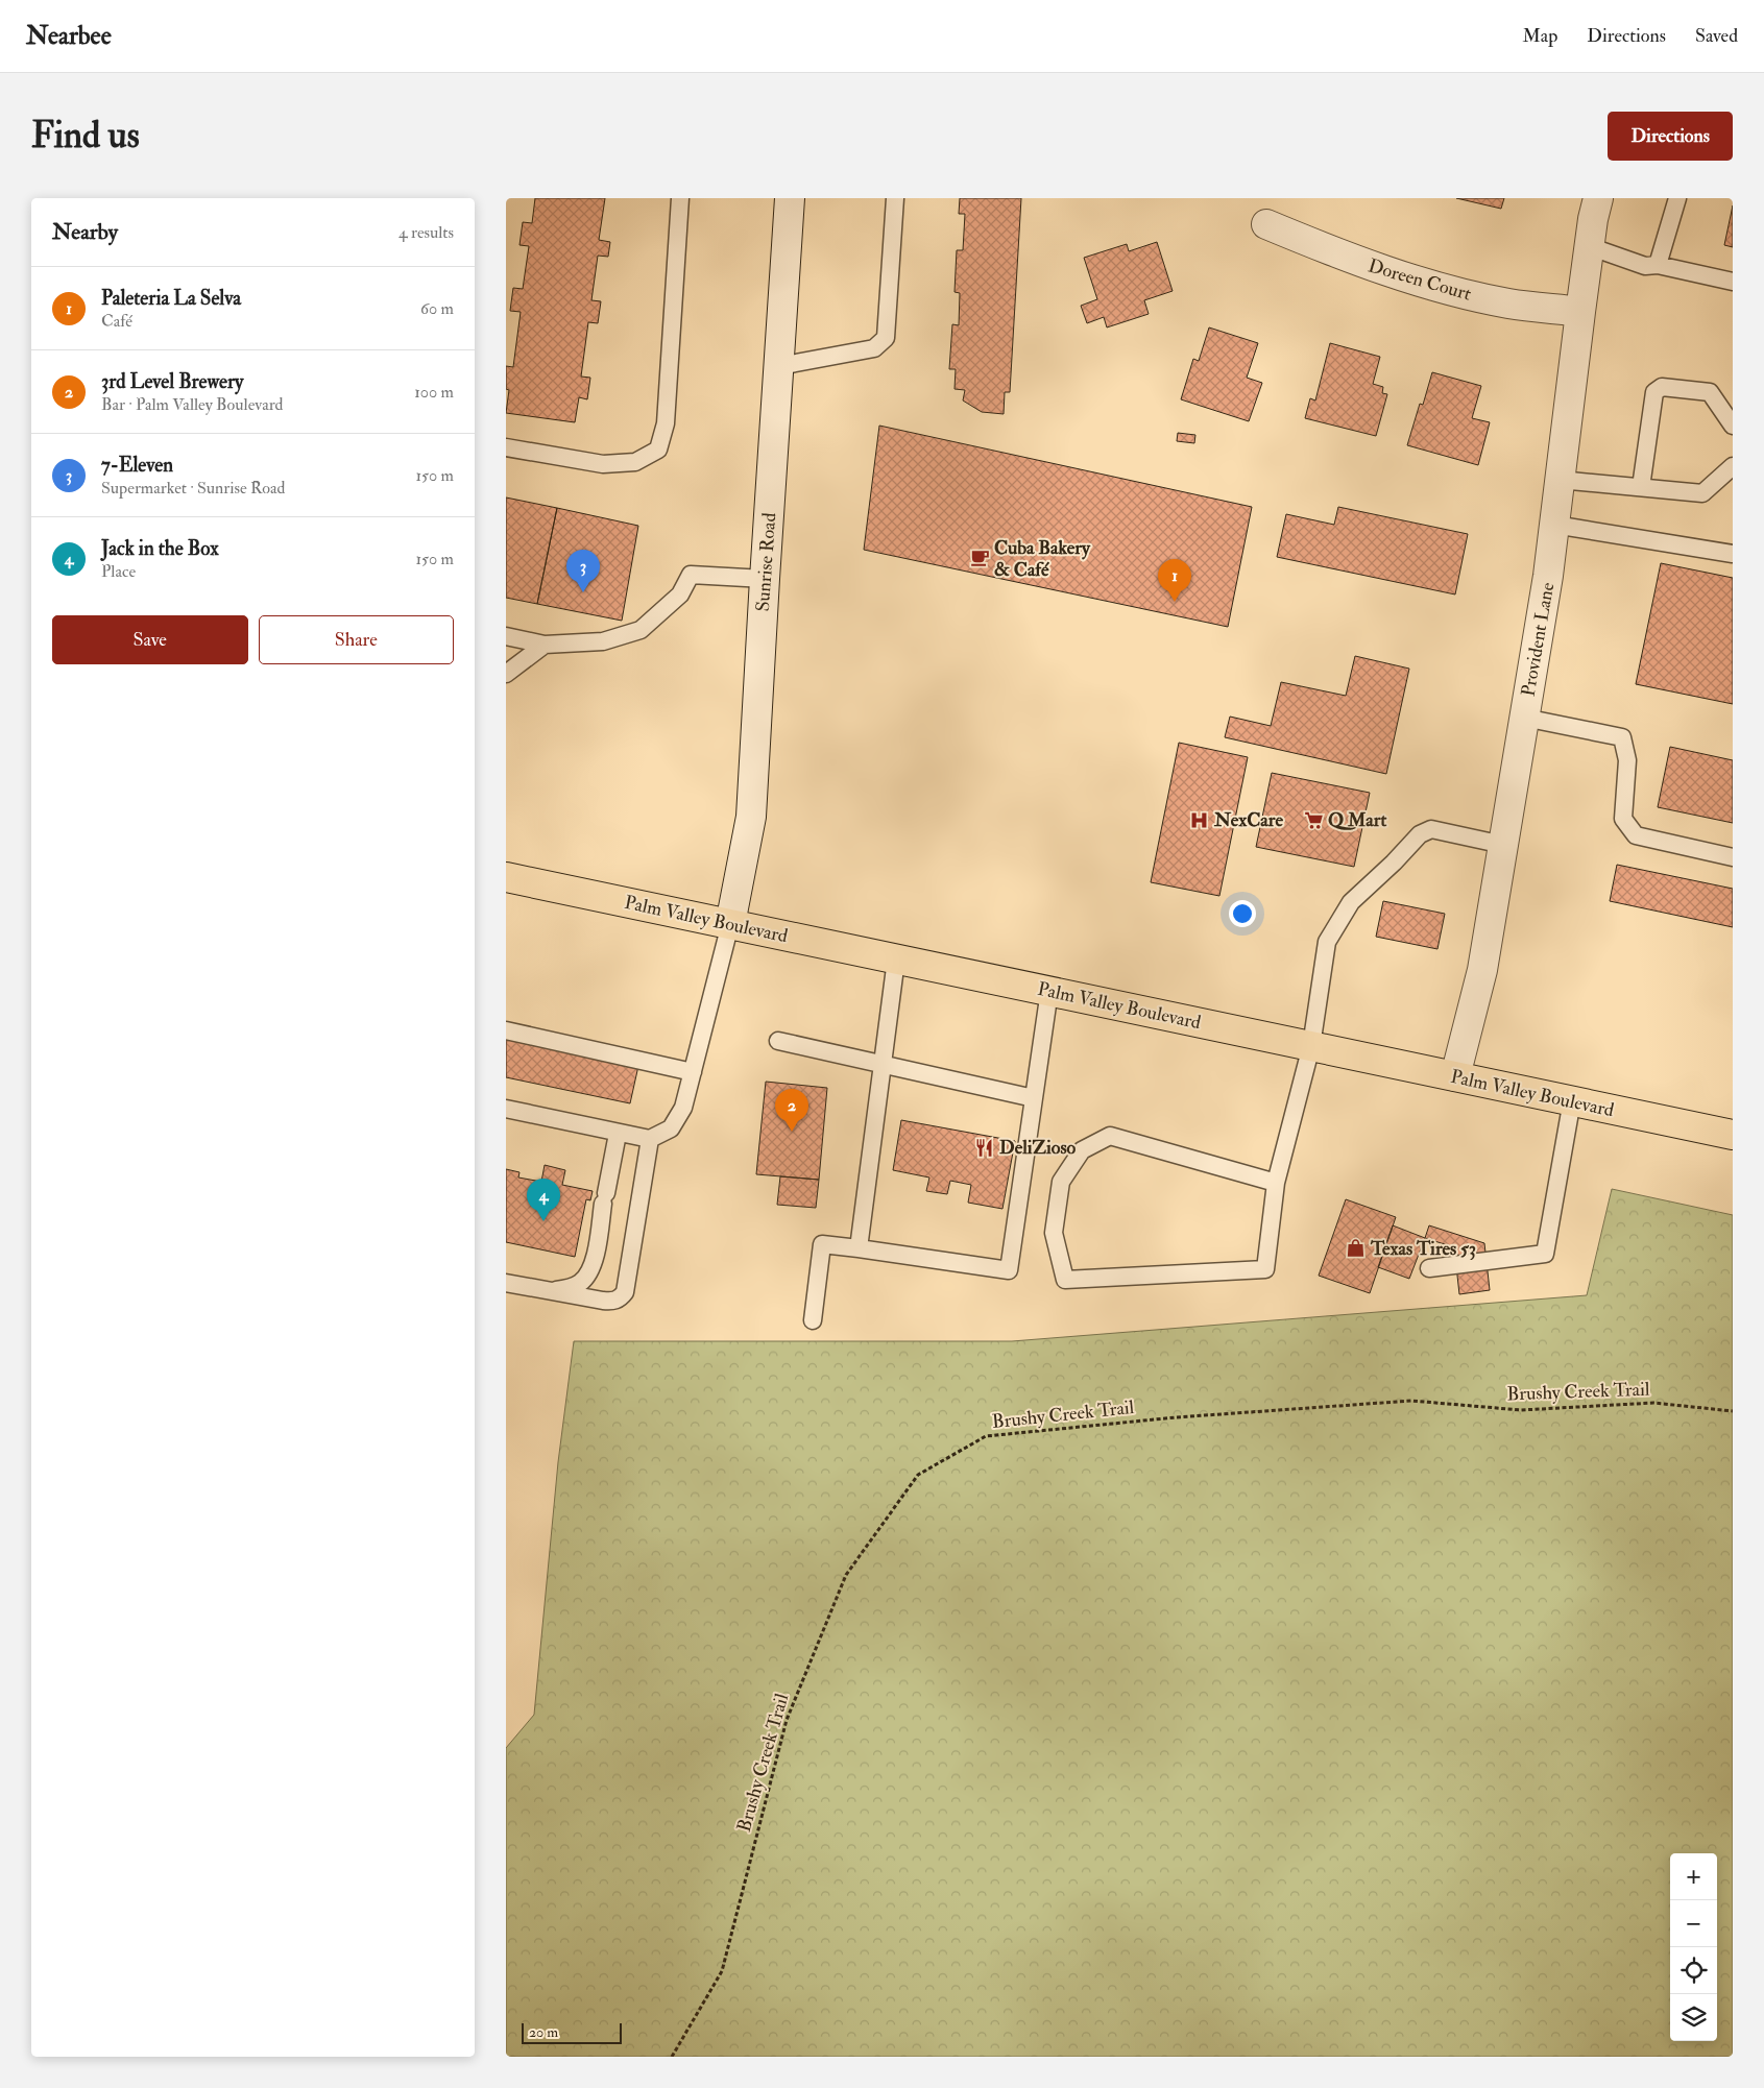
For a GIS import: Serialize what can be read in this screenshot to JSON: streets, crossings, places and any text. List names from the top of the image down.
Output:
{
  "streets": {
    "highway": ["Palm Valley Boulevard"],
    "street": ["Doreen Court", "Sunrise Road", "Provident Lane"],
    "path": ["Brushy Creek Trail"]
  },
  "crossings": [
    ["Doreen Court", "Provident Lane"],
    ["Sunrise Road", "Palm Valley Boulevard"],
    ["Provident Lane", "Palm Valley Boulevard"]
  ],
  "places": {
    "cafe": ["Cuba Bakery & Café"],
    "hospital": ["NexCare"],
    "supermarket": ["Q Mart"],
    "restaurant": ["DeliZioso"],
    "shop": ["Texas Tires 53"]
  },
  "scale_bar": "20 m",
  "page": {
    "header": "Nearbee",
    "nav": ["Map", "Directions", "Saved"],
    "buttons": [
      "Directions",
      ["Save", "Share"]
    ],
    "title": "Find us",
    "heading": ["Nearby", "4 results"],
    "list": [
      {
        "mark": "1",
        "name": "Paleteria La Selva",
        "note": "Café",
        "value": "60 m"
      },
      {
        "mark": "2",
        "name": "3rd Level Brewery",
        "note": "Bar · Palm Valley Boulevard",
        "value": "100 m"
      },
      {
        "mark": "3",
        "name": "7-Eleven",
        "note": "Supermarket · Sunrise Road",
        "value": "150 m"
      },
      {
        "mark": "4",
        "name": "Jack in the Box",
        "note": "Place",
        "value": "150 m"
      }
    ],
    "pins": [
      "3",
      "1",
      "2",
      "4"
    ],
    "map_buttons": ["+", "−"],
    "scale": "20 m"
  }
}
